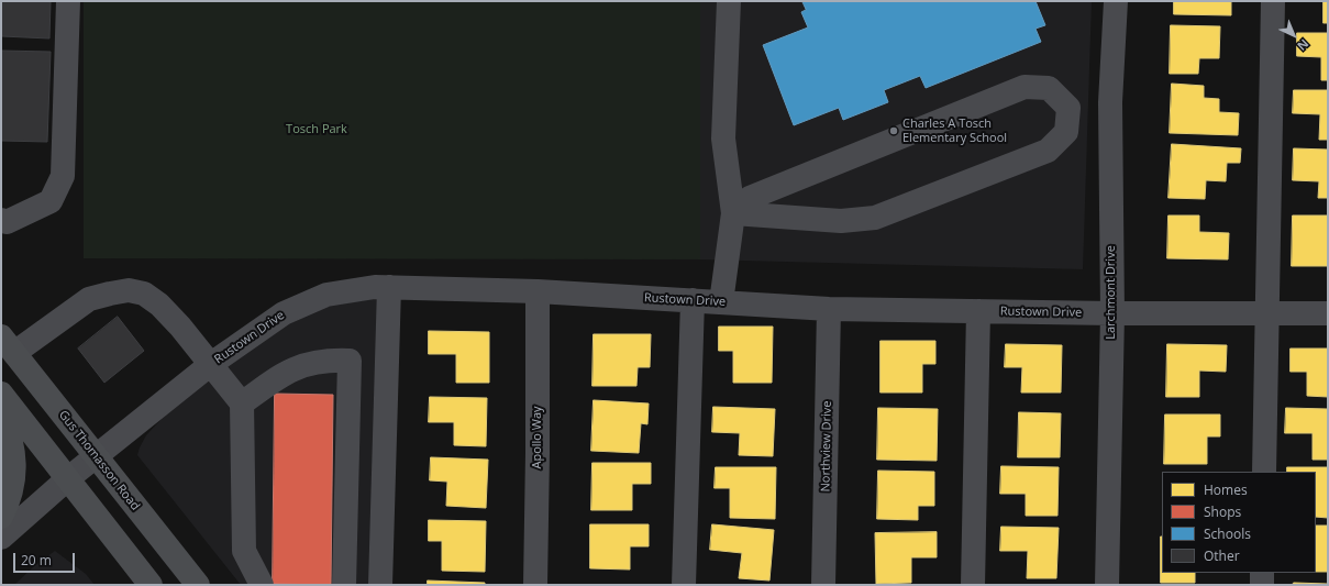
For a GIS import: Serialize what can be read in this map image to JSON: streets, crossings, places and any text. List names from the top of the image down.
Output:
{
  "streets": {
    "main road": ["Gus Thomasson Road"],
    "street": [
      "Larchmont Drive",
      "Rustown Drive",
      "Apollo Way",
      "Northview Drive"
    ]
  },
  "crossings": [
    ["Larchmont Drive", "Rustown Drive"],
    ["Rustown Drive", "Apollo Way"],
    ["Rustown Drive", "Northview Drive"],
    ["Rustown Drive", "Gus Thomasson Road"]
  ],
  "parks": ["Tosch Park"],
  "places": ["Charles A Tosch Elementary School"],
  "legend": [
    "Homes",
    "Shops",
    "Schools",
    "Other"
  ],
  "scale_bar": "20 m",
  "north": "bottom right"
}
